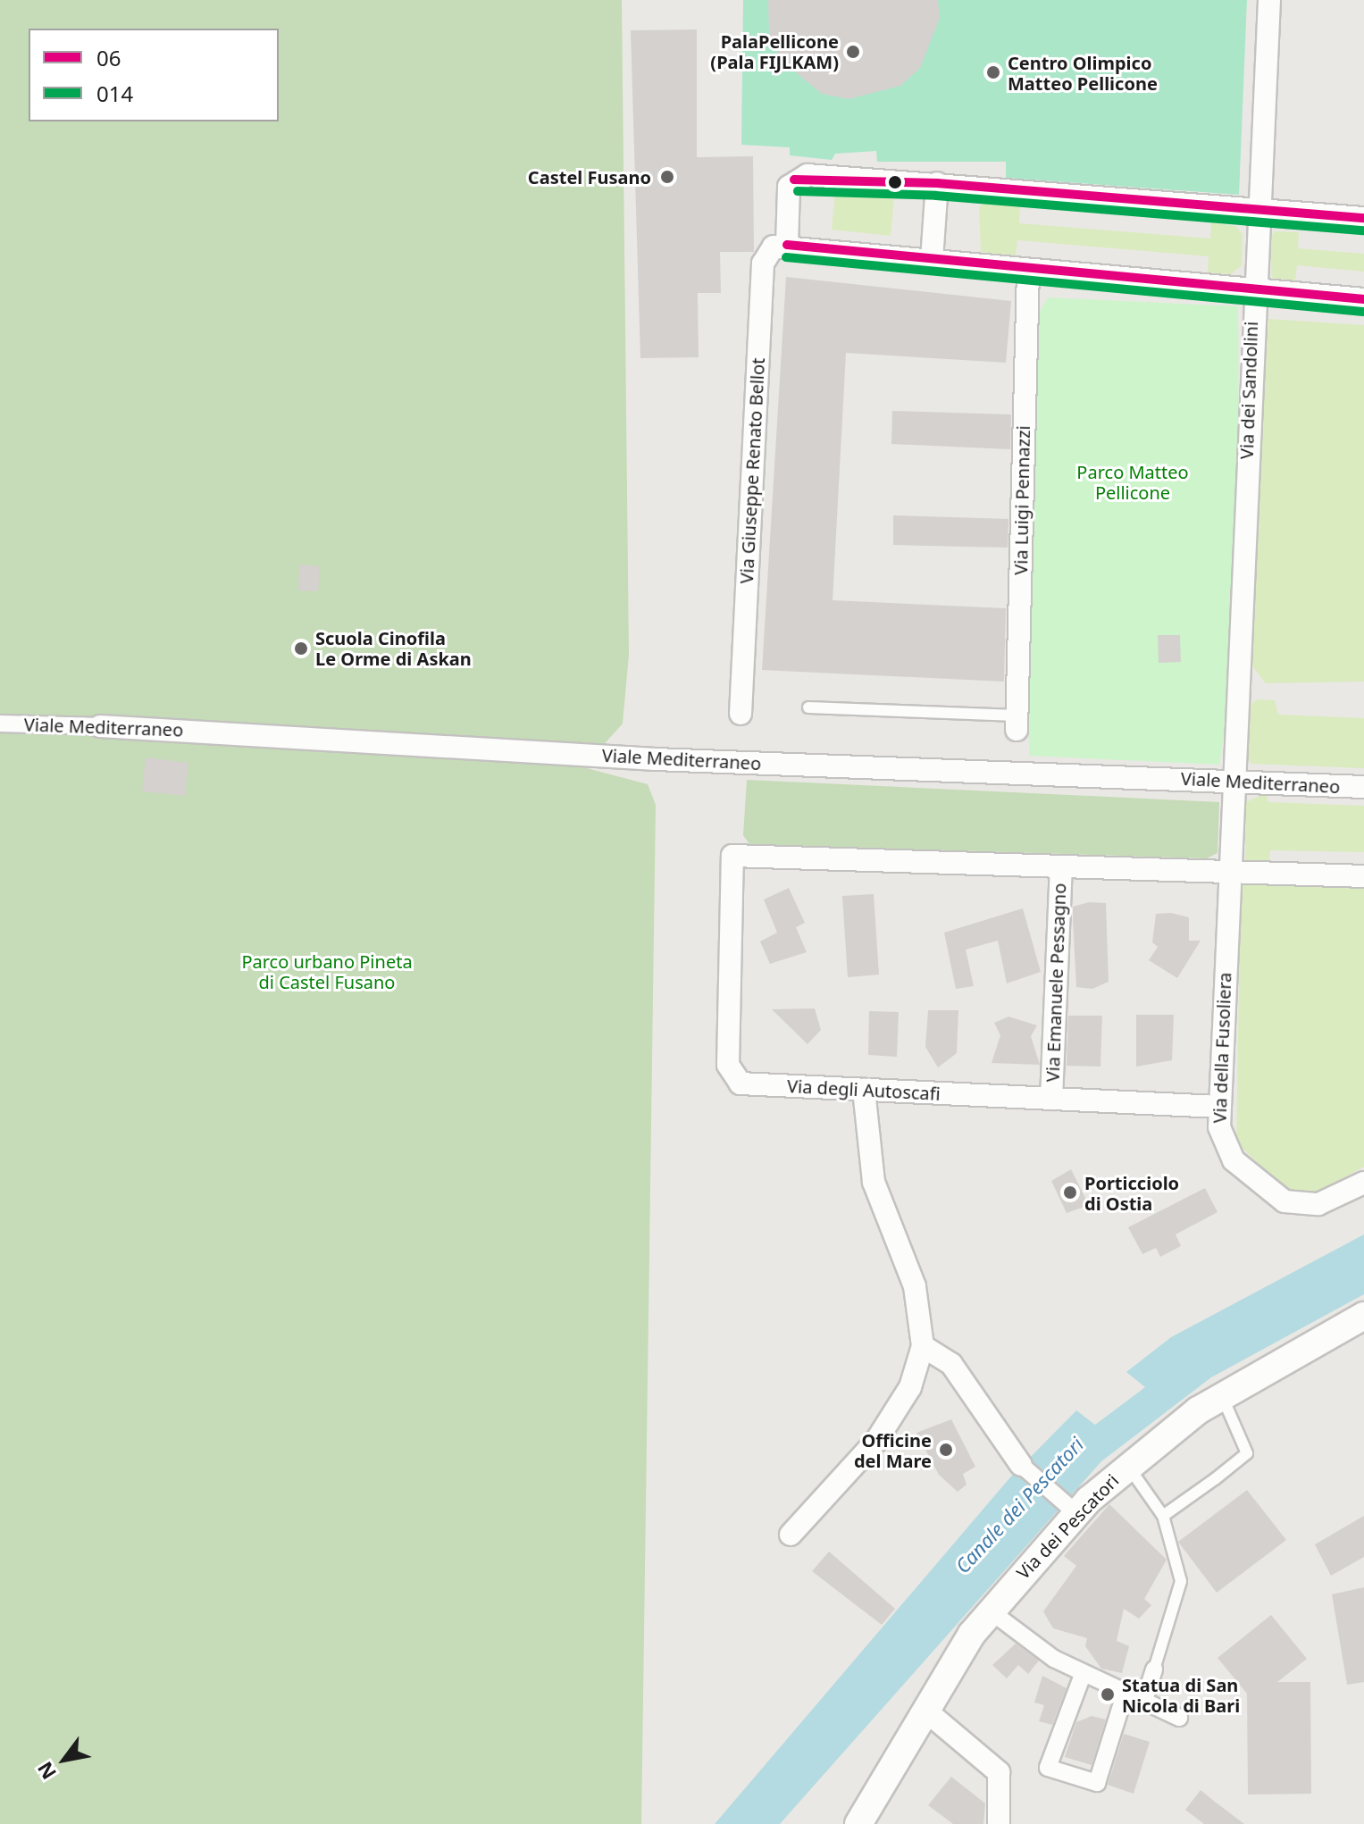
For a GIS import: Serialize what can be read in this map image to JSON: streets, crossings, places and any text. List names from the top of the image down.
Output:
{
  "streets": {
    "street": [
      "Via dei Sandolini",
      "Via Giuseppe Renato Bellot",
      "Via Luigi Pennazzi",
      "Viale Mediterraneo",
      "Via Emanuele Pessagno",
      "Via della Fusoliera",
      "Via degli Autoscafi",
      "Via dei Pescatori"
    ]
  },
  "crossings": [
    ["Via dei Sandolini", "Viale Mediterraneo"],
    ["Via dei Sandolini", "Via della Fusoliera"],
    ["Viale Mediterraneo", "Via della Fusoliera"],
    ["Via Emanuele Pessagno", "Via degli Autoscafi"],
    ["Via della Fusoliera", "Via degli Autoscafi"]
  ],
  "water": ["Canale dei Pescatori"],
  "parks": ["Parco Matteo Pellicone", "Parco urbano Pineta di Castel Fusano"],
  "places": [
    "PalaPellicone (Pala FIJLKAM)",
    "Centro Olimpico Matteo Pellicone",
    "Castel Fusano",
    "Scuola Cinofila Le Orme di Askan",
    "Porticciolo di Ostia",
    "Officine del Mare",
    "Statua di San Nicola di Bari"
  ],
  "lines": ["transit line 06", "transit line 014"],
  "legend": ["06", "014"],
  "north": "bottom left"
}
